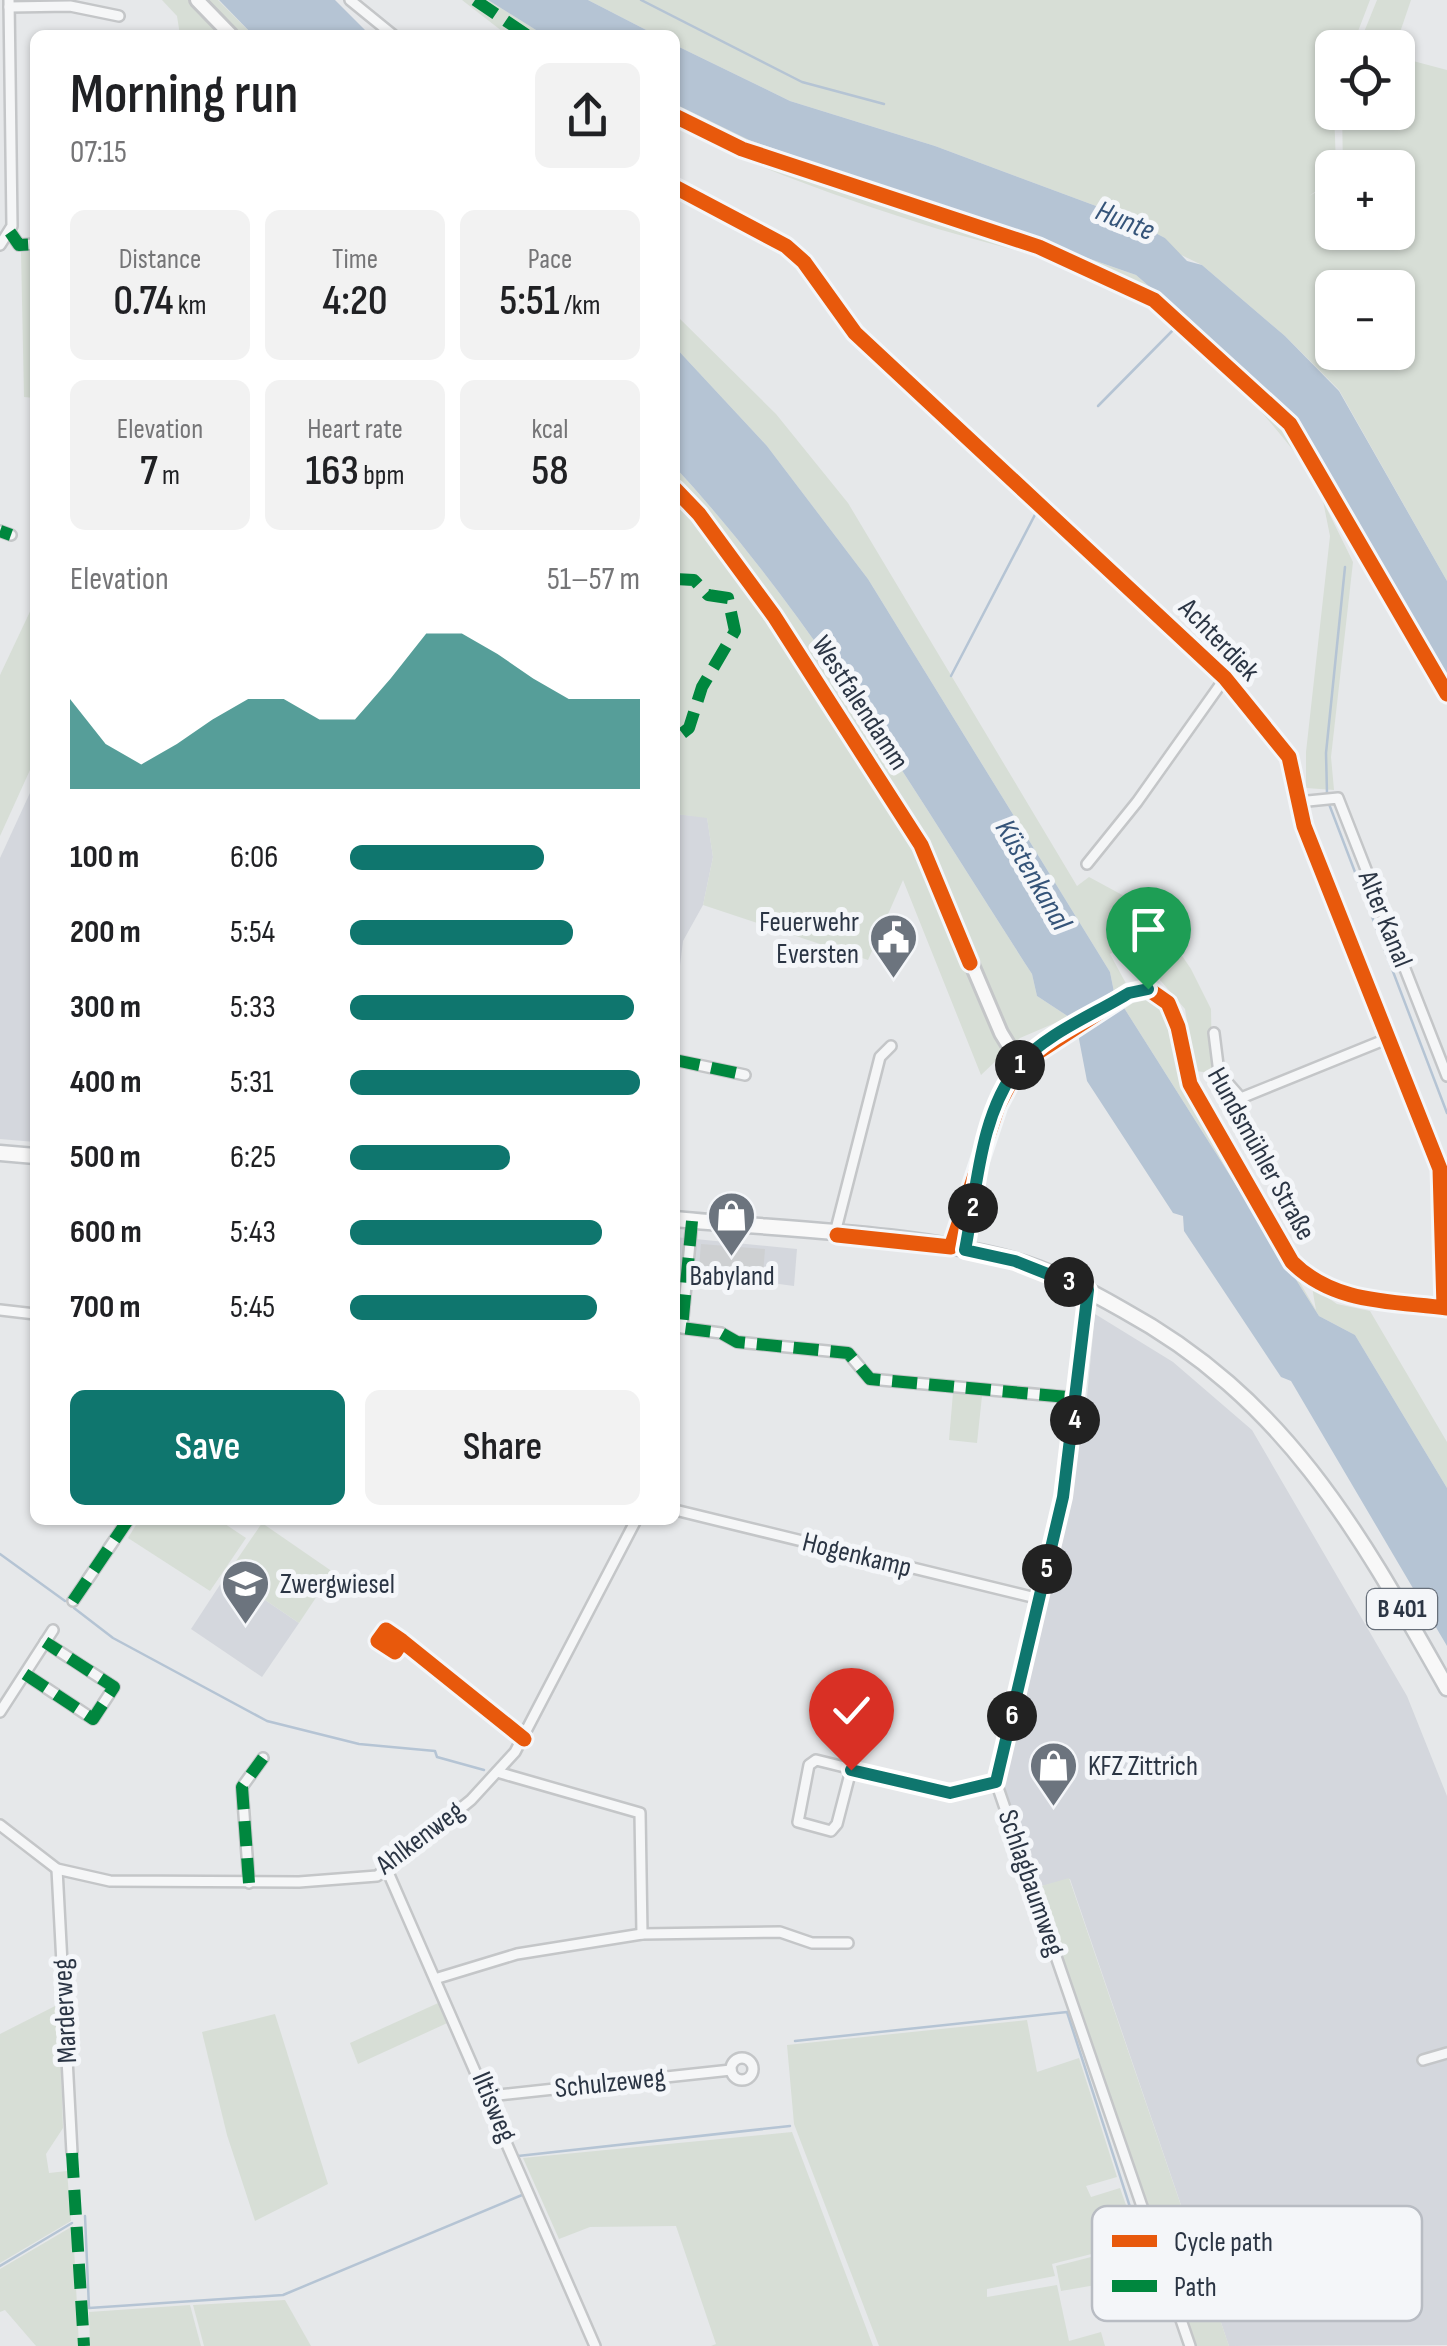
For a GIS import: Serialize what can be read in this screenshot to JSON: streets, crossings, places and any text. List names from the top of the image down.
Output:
{
  "streets": {
    "main road": ["B 401"],
    "street": [
      "Achterdiek",
      "Westfalendamm",
      "Alter Kanal",
      "Hundsmühler Straße",
      "Hogenkamp",
      "Ahlkenweg",
      "Schlagbaumweg",
      "Marderweg",
      "Schulzeweg",
      "Iltisweg"
    ]
  },
  "crossings": [
    ["Achterdiek", "Alter Kanal"],
    ["Achterdiek", "Hundsmühler Straße"],
    ["Westfalendamm", "Hundsmühler Straße"],
    ["Hundsmühler Straße", "B 401"],
    ["Hogenkamp", "Schlagbaumweg"],
    ["B 401", "Schlagbaumweg"],
    ["Ahlkenweg", "Marderweg"],
    ["Ahlkenweg", "Iltisweg"],
    ["Schulzeweg", "Iltisweg"]
  ],
  "water": ["Hunte", "Küstenkanal"],
  "places": {
    "public building": ["Feuerwehr Eversten"],
    "shop": ["Babyland", "KFZ Zittrich"],
    "school or university": ["Zwergwiesel"]
  },
  "legend": ["Cycle path", "Path"],
  "page": {
    "map_buttons": ["+", "−"],
    "heading": ["Morning run", "07:15"],
    "stats": [
      ["Distance", "0.74 km"],
      ["Time", "4:20"],
      ["Pace", "5:51 /km"],
      ["Elevation", "7 m"],
      ["Heart rate", "163 bpm"],
      ["kcal", "58"]
    ],
    "chart": ["Elevation", "51–57 m"],
    "list": [
      {
        "name": "100 m",
        "note": "6:06"
      },
      {
        "name": "200 m",
        "note": "5:54"
      },
      {
        "name": "300 m",
        "note": "5:33"
      },
      {
        "name": "400 m",
        "note": "5:31"
      },
      {
        "name": "500 m",
        "note": "6:25"
      },
      {
        "name": "600 m",
        "note": "5:43"
      },
      {
        "name": "700 m",
        "note": "5:45"
      }
    ],
    "pins": [
      "1",
      "2",
      "3",
      "4",
      "5",
      "6"
    ],
    "buttons": ["Save", "Share"]
  }
}
